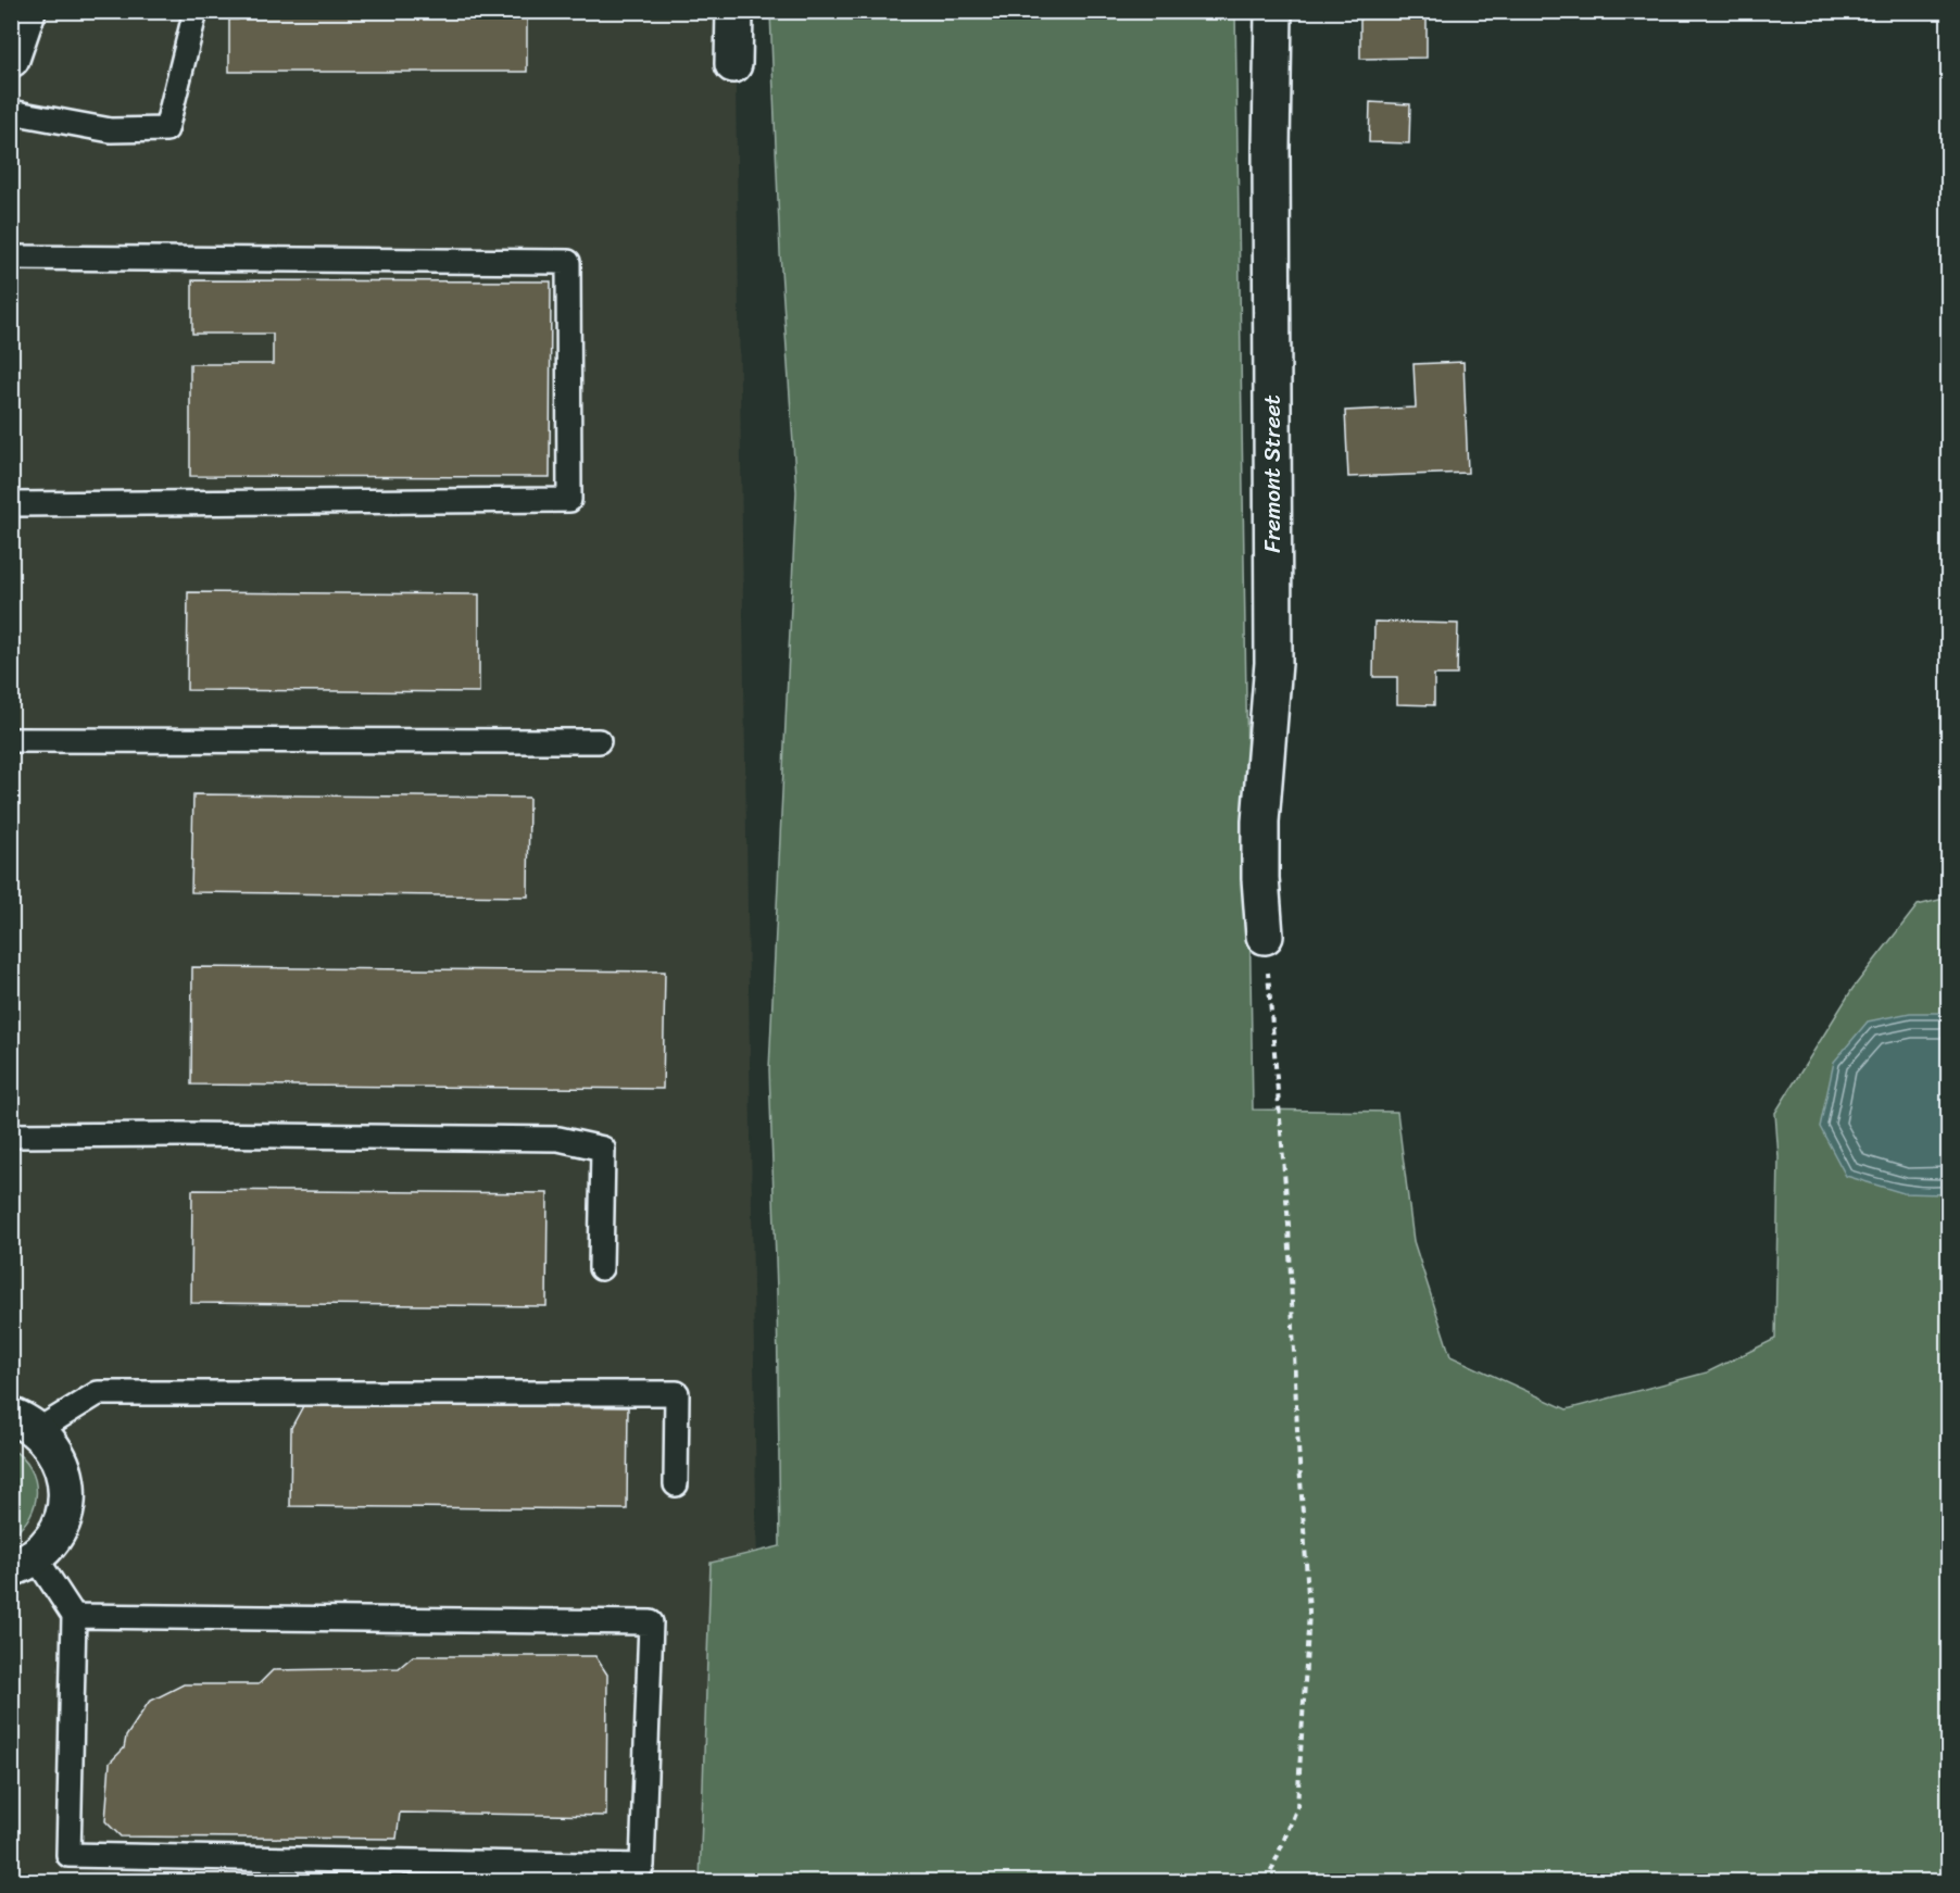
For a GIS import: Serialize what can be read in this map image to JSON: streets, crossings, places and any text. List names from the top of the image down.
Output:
{
  "streets": {
    "street": ["Fremont Street"]
  }
}
